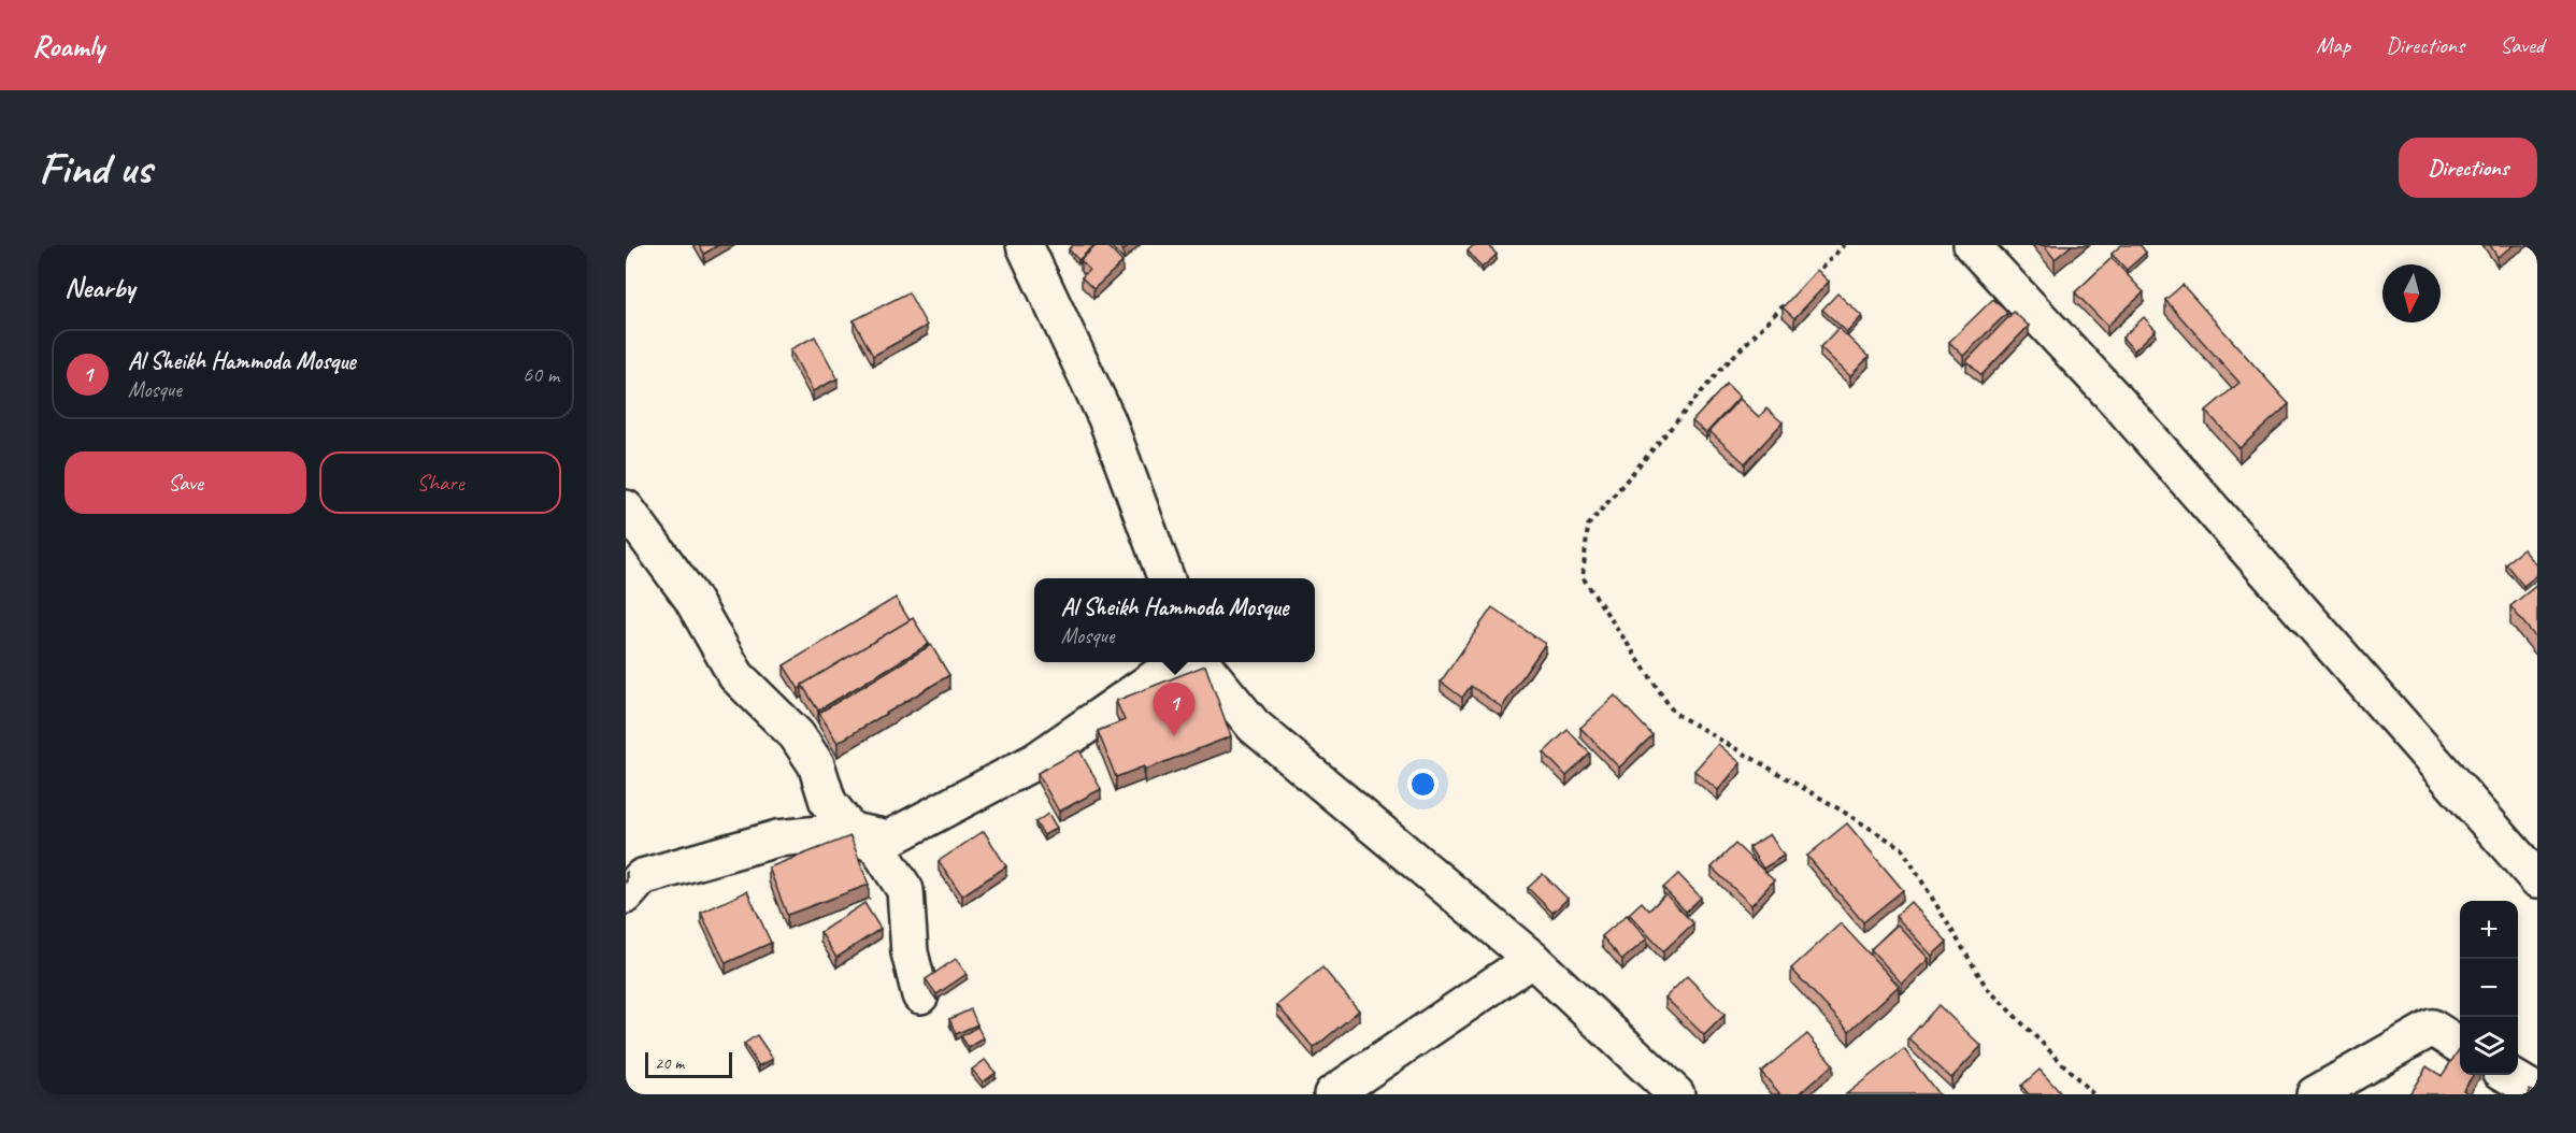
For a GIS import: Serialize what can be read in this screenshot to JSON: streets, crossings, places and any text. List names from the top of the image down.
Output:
{
  "scale_bar": "20 m",
  "north": "bottom",
  "page": {
    "header": "Roamly",
    "nav": ["Map", "Directions", "Saved"],
    "buttons": [
      "Directions",
      ["Save", "Share"]
    ],
    "title": "Find us",
    "heading": "Nearby",
    "list": [
      {
        "mark": "1",
        "name": "Al Sheikh Hammoda Mosque",
        "note": "Mosque",
        "value": "60 m"
      }
    ],
    "popup": ["Al Sheikh Hammoda Mosque", "Mosque"],
    "pins": "1",
    "map_buttons": ["+", "−"],
    "scale": "20 m"
  }
}
